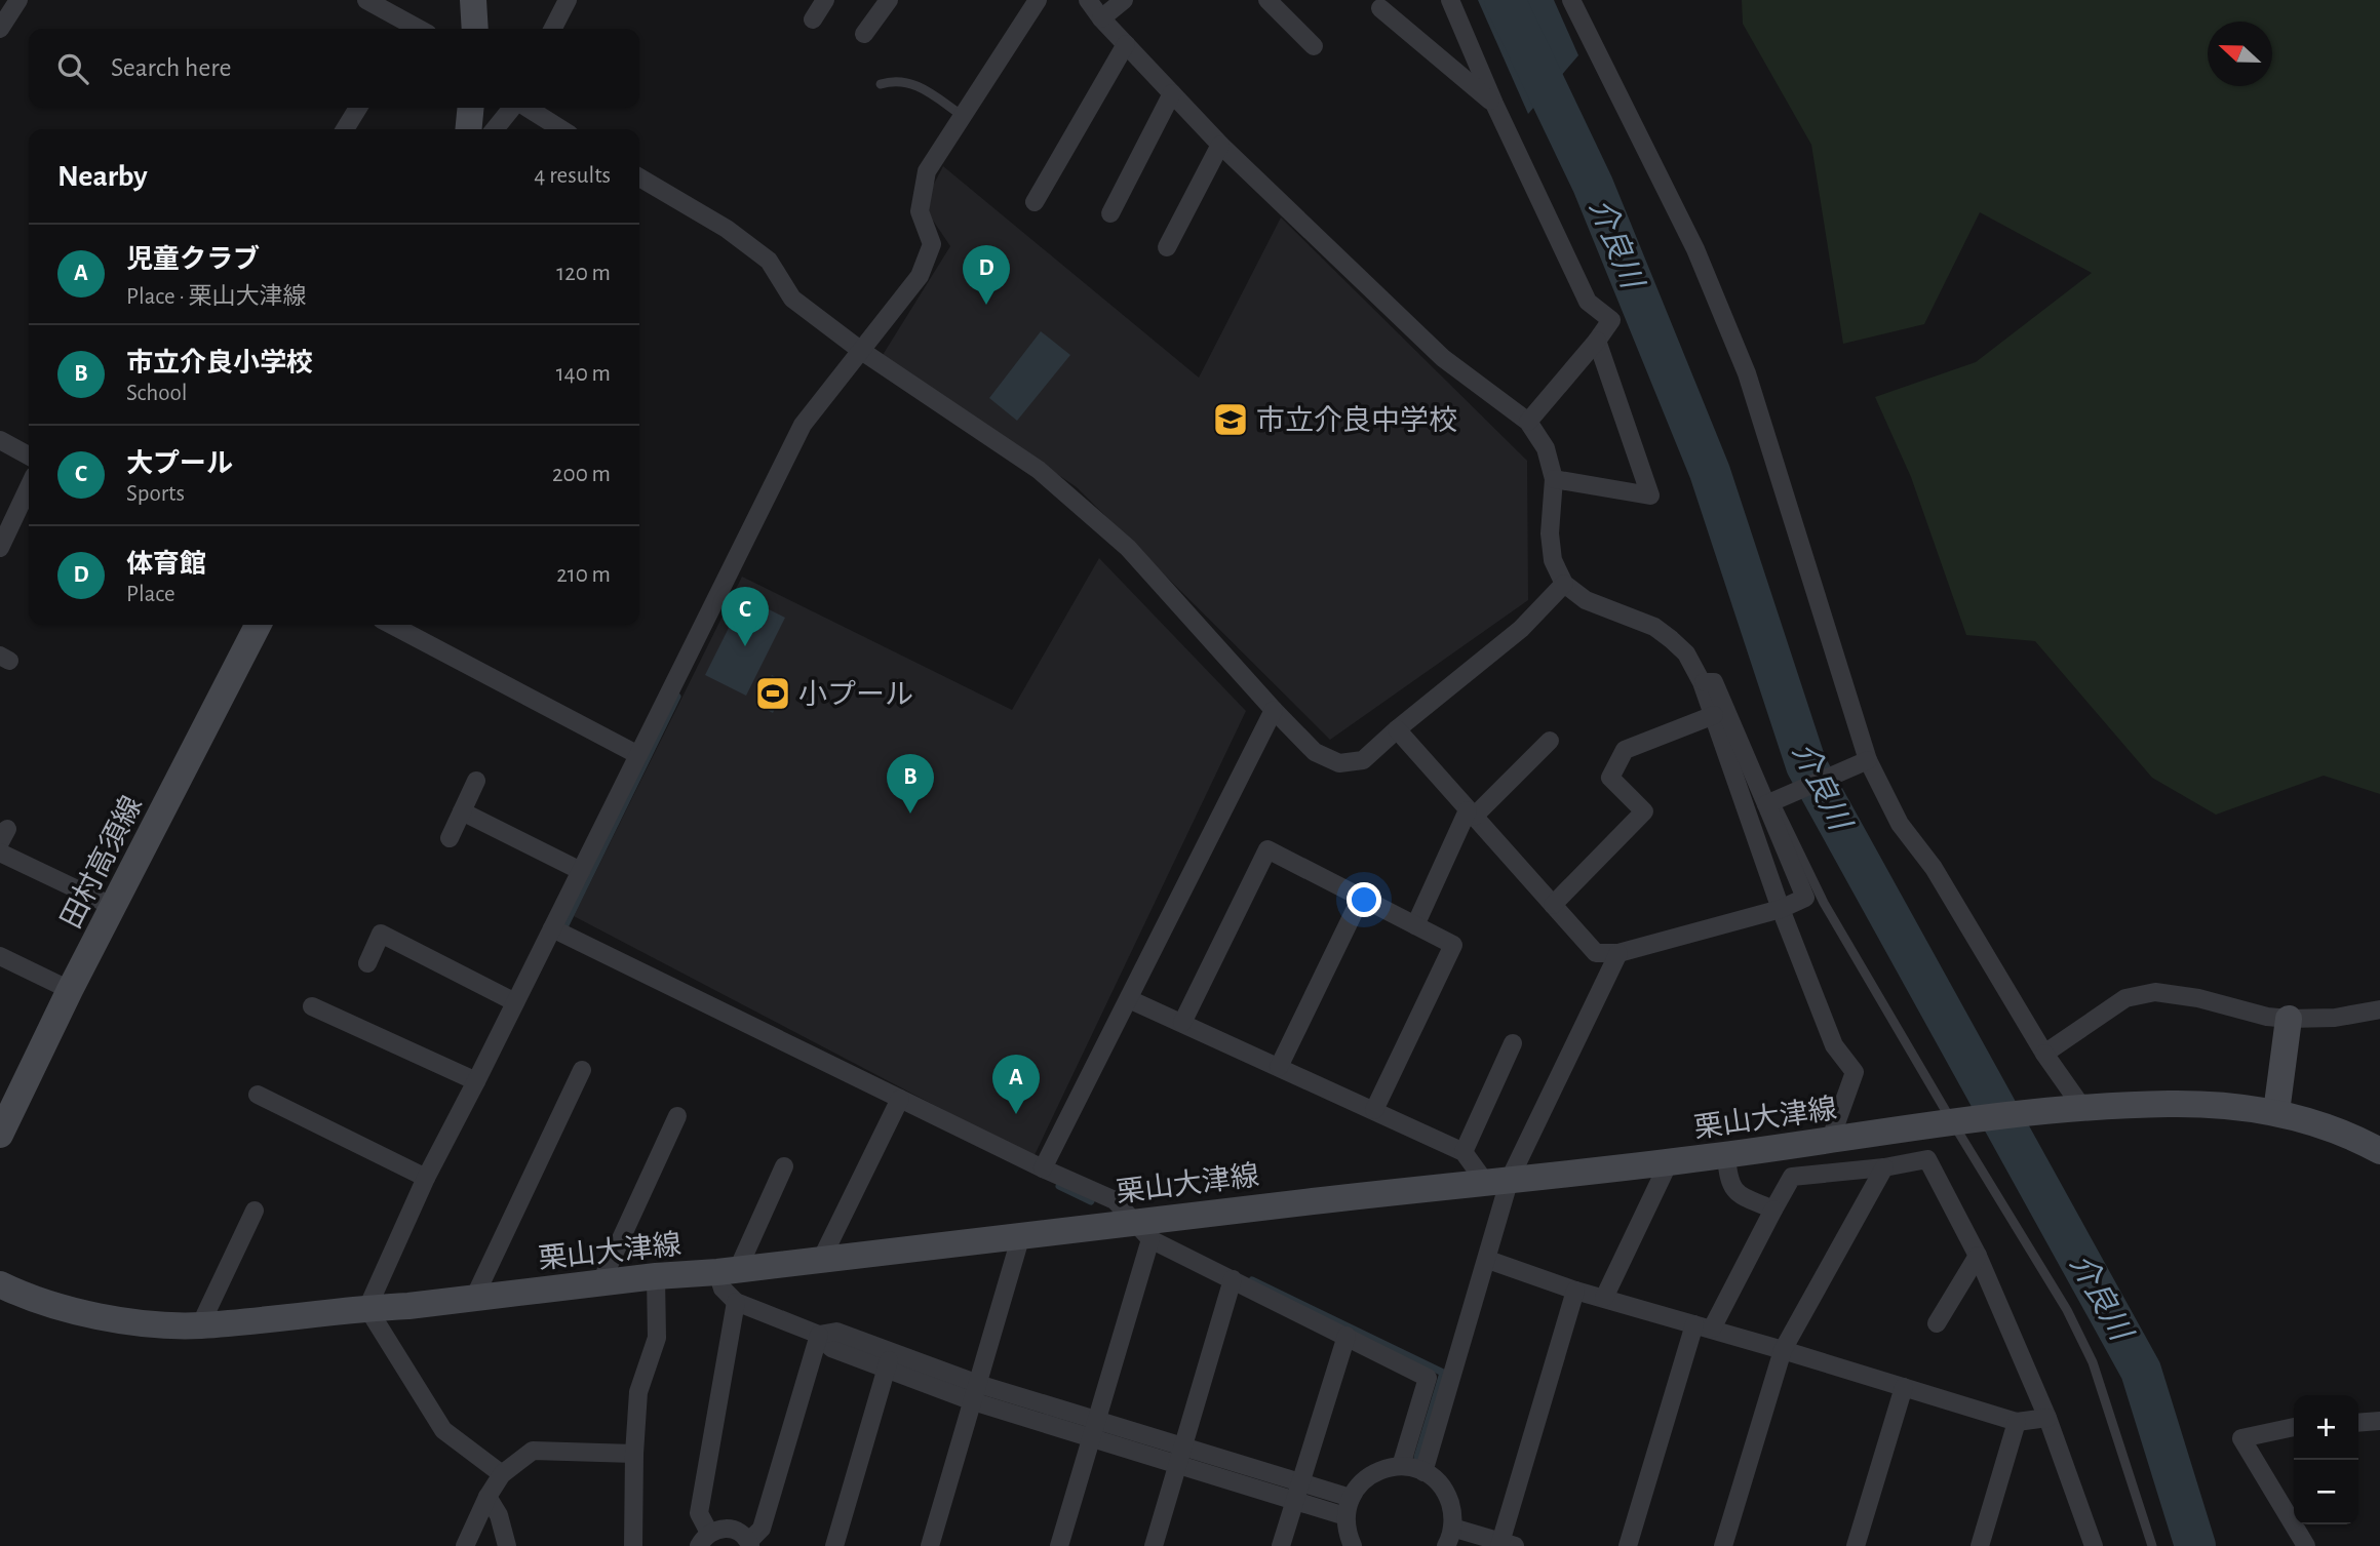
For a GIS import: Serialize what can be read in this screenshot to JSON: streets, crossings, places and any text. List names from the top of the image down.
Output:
{
  "streets": {
    "main road": ["田村高須線", "栗山大津線"]
  },
  "water": ["介良川"],
  "places": {
    "school or university": ["市立介良中学校"],
    "sports": ["小プール"]
  },
  "north": "left",
  "page": {
    "search": "Search here",
    "heading": ["Nearby", "4 results"],
    "list": [
      {
        "mark": "A",
        "name": "児童クラブ",
        "note": "Place · 栗山大津線",
        "value": "120 m"
      },
      {
        "mark": "B",
        "name": "市立介良小学校",
        "note": "School",
        "value": "140 m"
      },
      {
        "mark": "C",
        "name": "大プール",
        "note": "Sports",
        "value": "200 m"
      },
      {
        "mark": "D",
        "name": "体育館",
        "note": "Place",
        "value": "210 m"
      }
    ],
    "pins": [
      "D",
      "C",
      "B",
      "A"
    ],
    "map_buttons": ["+", "−"]
  }
}
